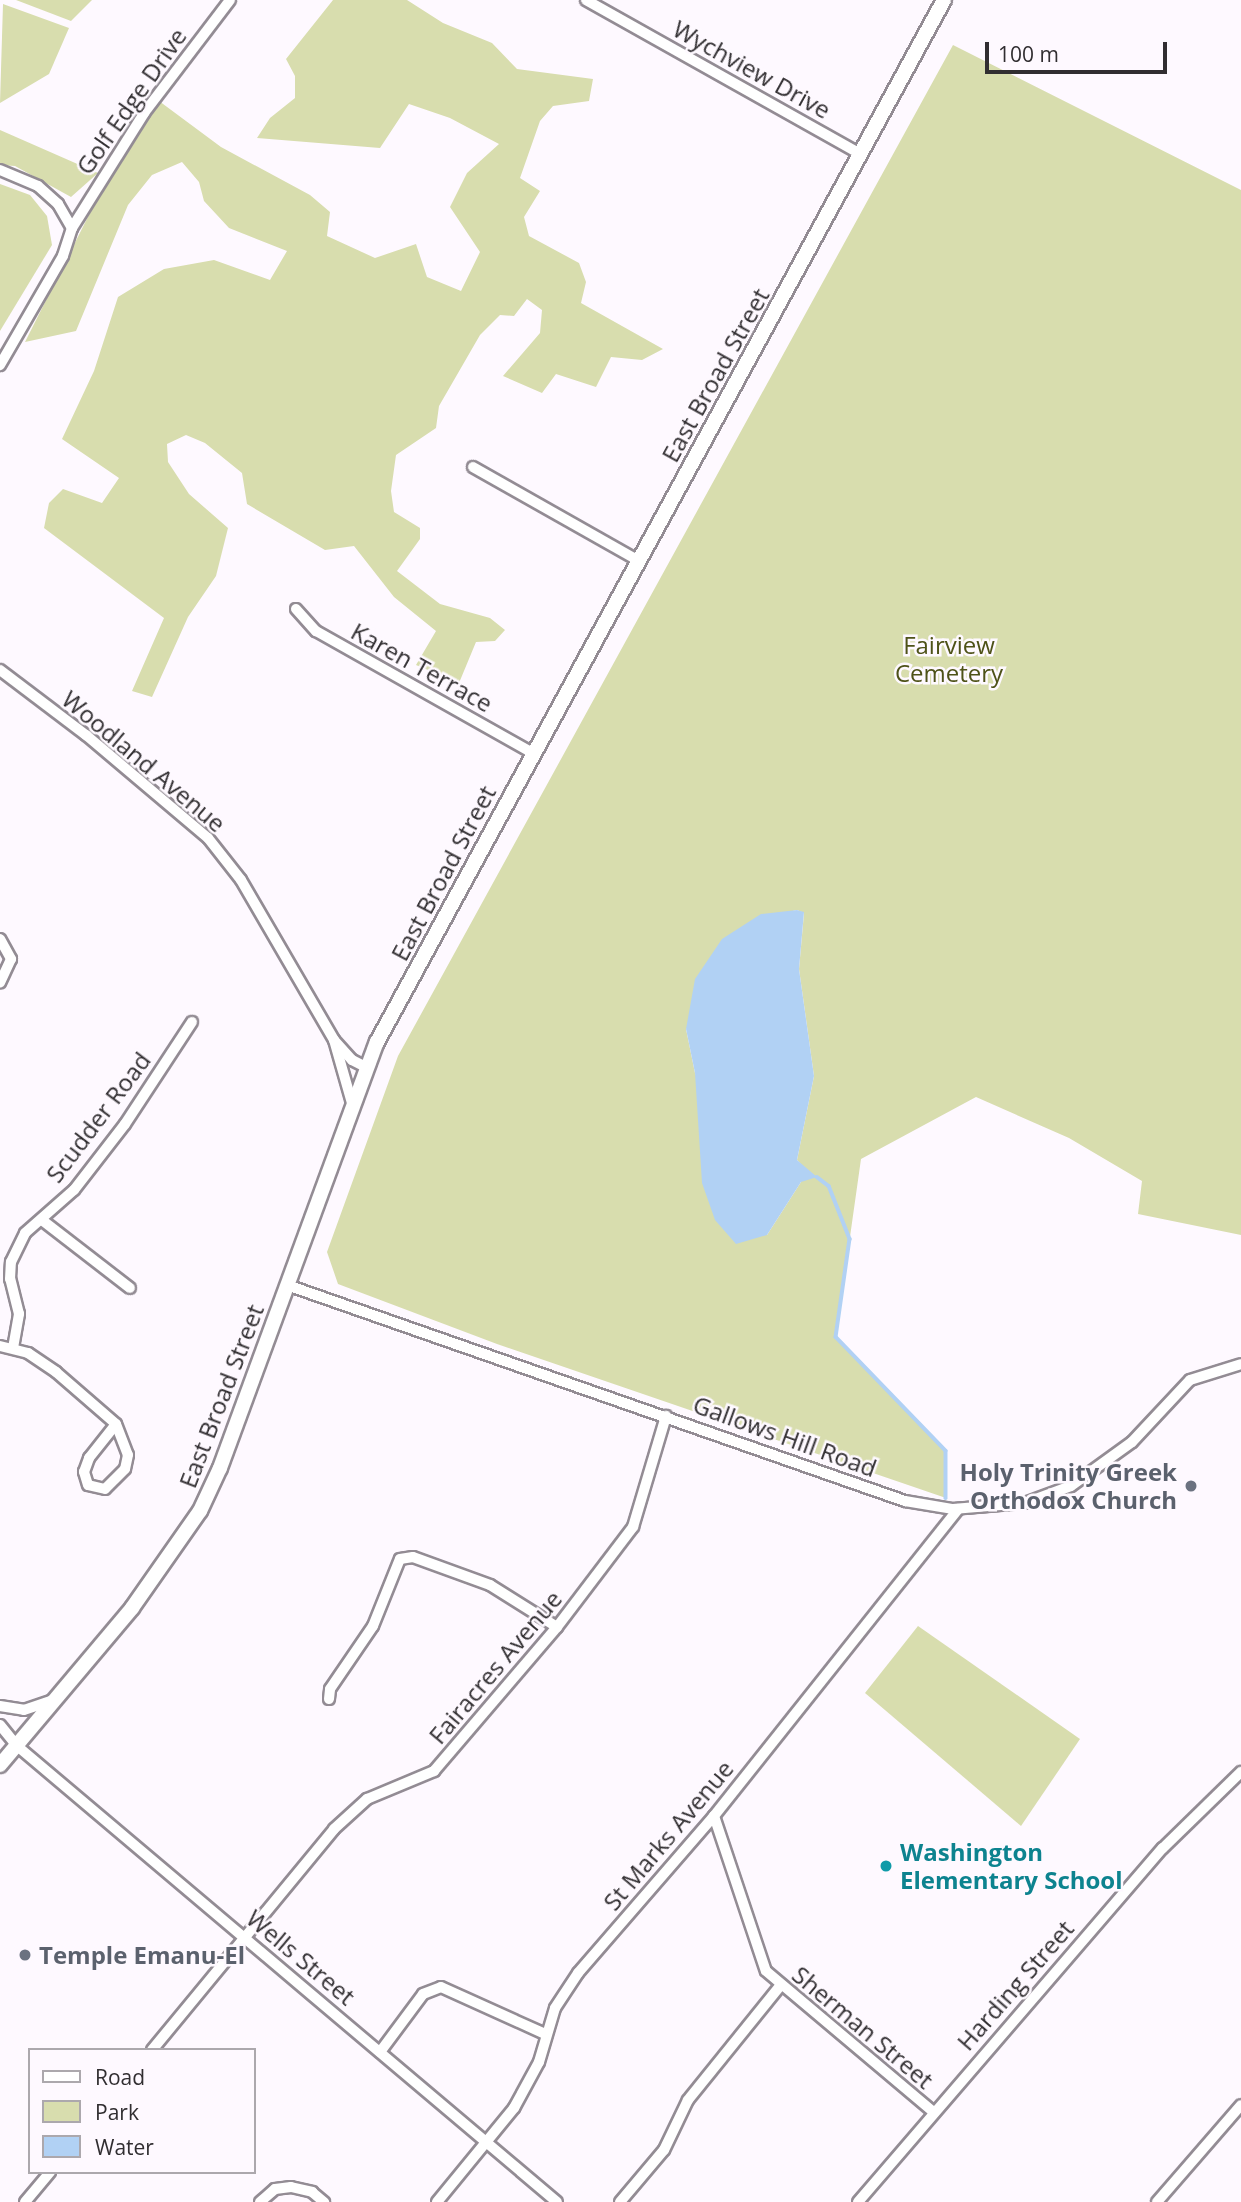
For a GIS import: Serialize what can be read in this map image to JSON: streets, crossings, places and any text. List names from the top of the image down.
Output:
{
  "streets": {
    "street": [
      "Wychview Drive",
      "Golf Edge Drive",
      "East Broad Street",
      "Karen Terrace",
      "Woodland Avenue",
      "Scudder Road",
      "Gallows Hill Road",
      "Fairacres Avenue",
      "St Marks Avenue",
      "Wells Street",
      "Harding Street",
      "Sherman Street"
    ]
  },
  "crossings": [
    ["Wychview Drive", "East Broad Street"],
    ["East Broad Street", "Karen Terrace"],
    ["East Broad Street", "Woodland Avenue"],
    ["East Broad Street", "Gallows Hill Road"],
    ["East Broad Street", "Wells Street"],
    ["Gallows Hill Road", "Fairacres Avenue"],
    ["Gallows Hill Road", "St Marks Avenue"],
    ["Fairacres Avenue", "Wells Street"],
    ["St Marks Avenue", "Wells Street"],
    ["St Marks Avenue", "Sherman Street"],
    ["Harding Street", "Sherman Street"]
  ],
  "parks": ["Fairview Cemetery"],
  "places": ["Holy Trinity Greek Orthodox Church", "Washington Elementary School", "Temple Emanu-El"],
  "legend": ["Road", "Park", "Water"],
  "scale_bar": "100 m"
}
